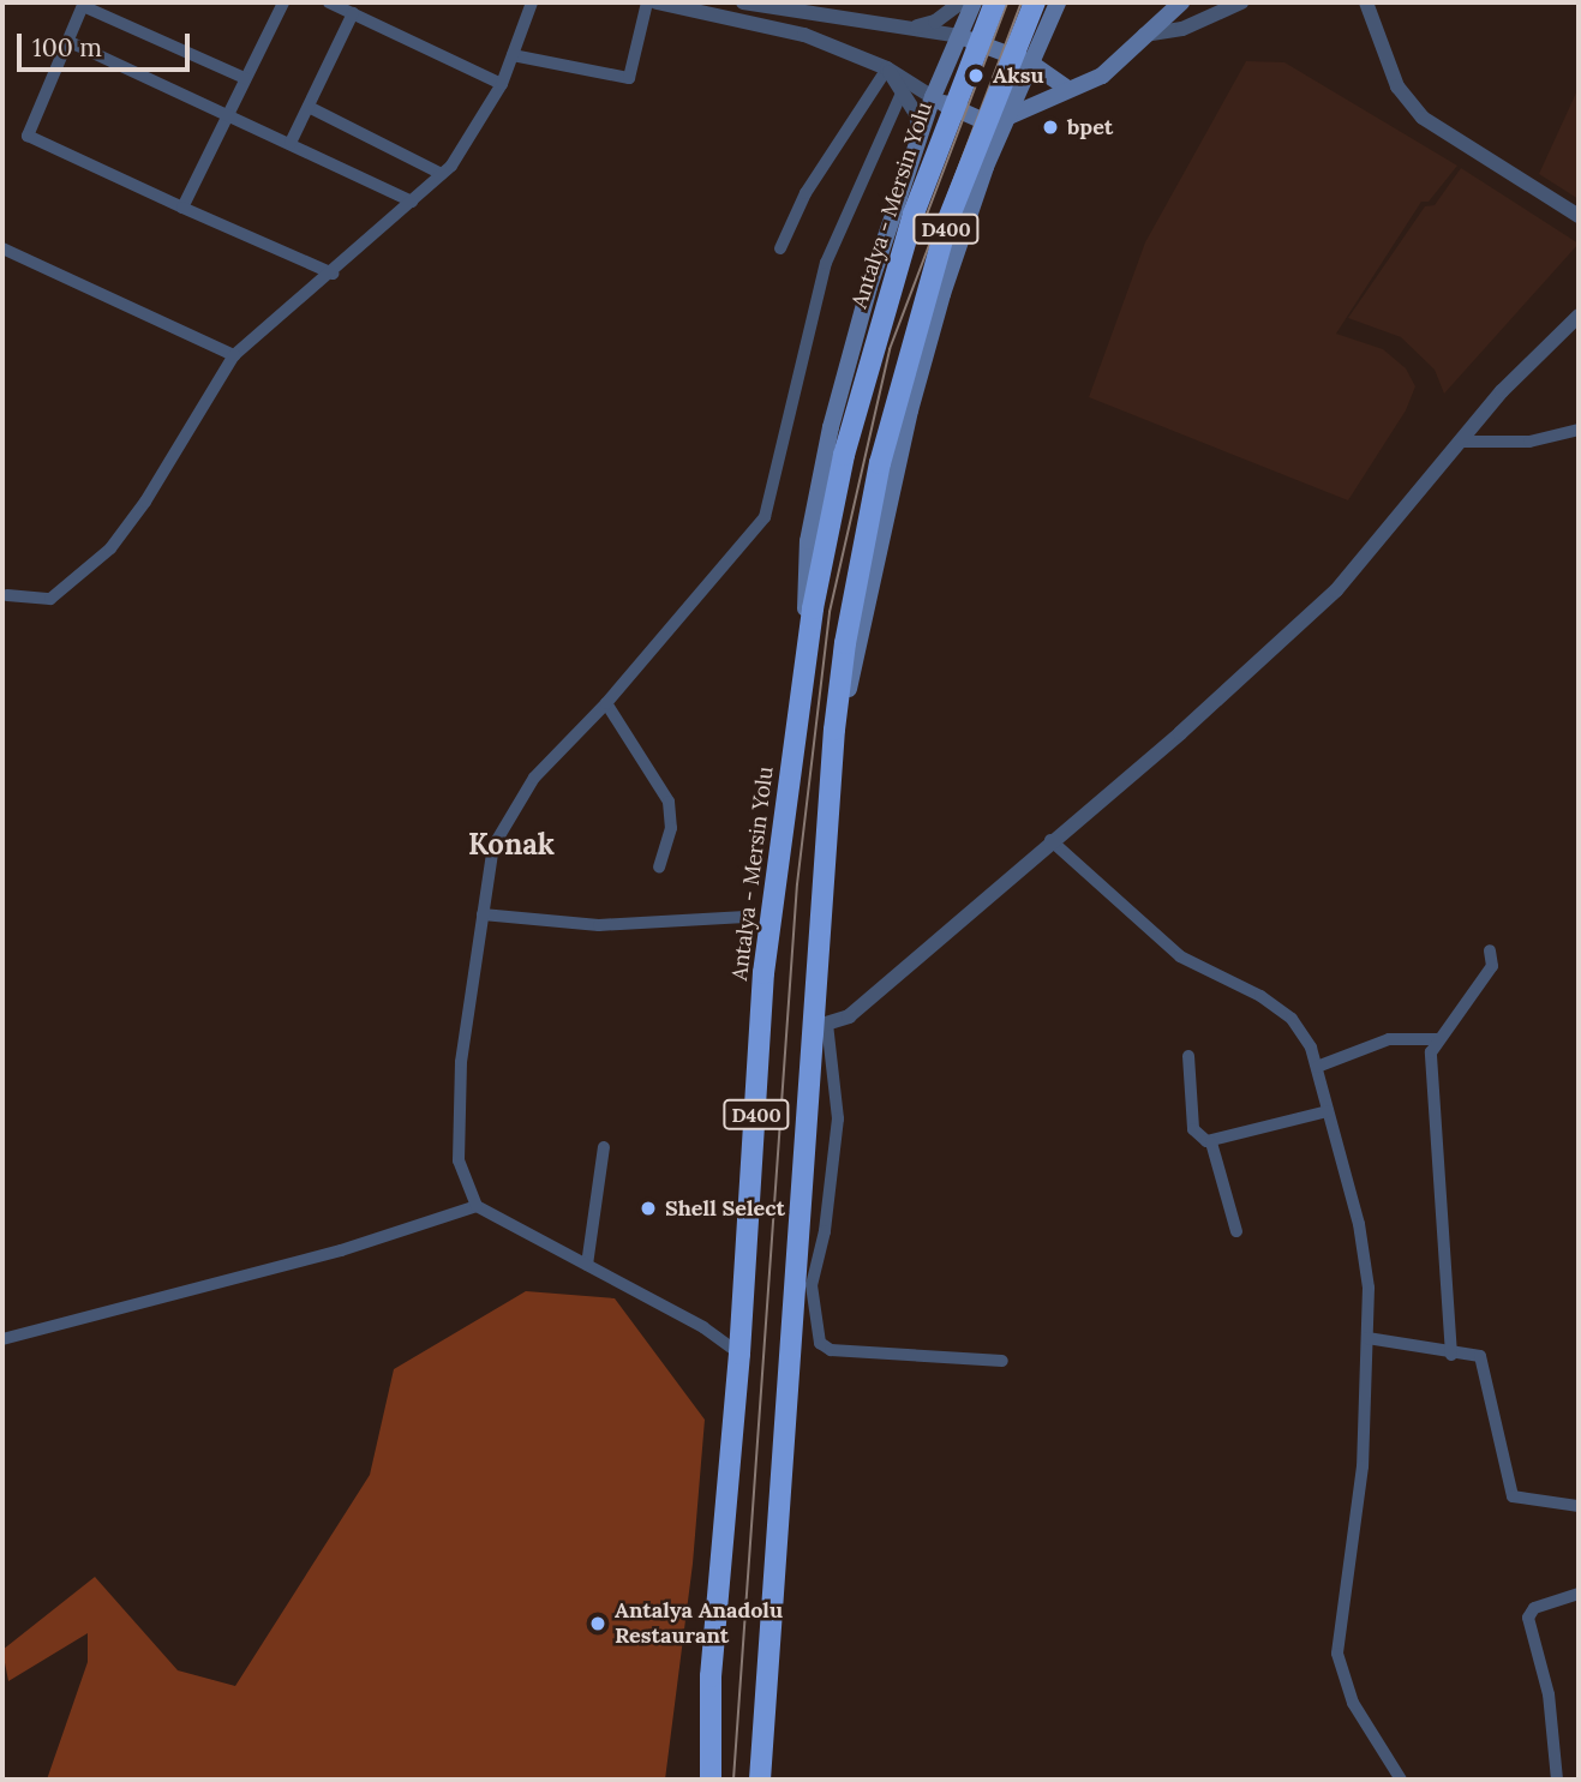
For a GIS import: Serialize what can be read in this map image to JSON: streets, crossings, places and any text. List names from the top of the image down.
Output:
{
  "streets": {
    "highway": ["Antalya - Mersin Yolu", "D400"]
  },
  "districts": ["Konak"],
  "places": [
    "Aksu",
    "bpet",
    "Shell Select",
    "Antalya Anadolu Restaurant"
  ],
  "scale_bar": "100 m"
}
